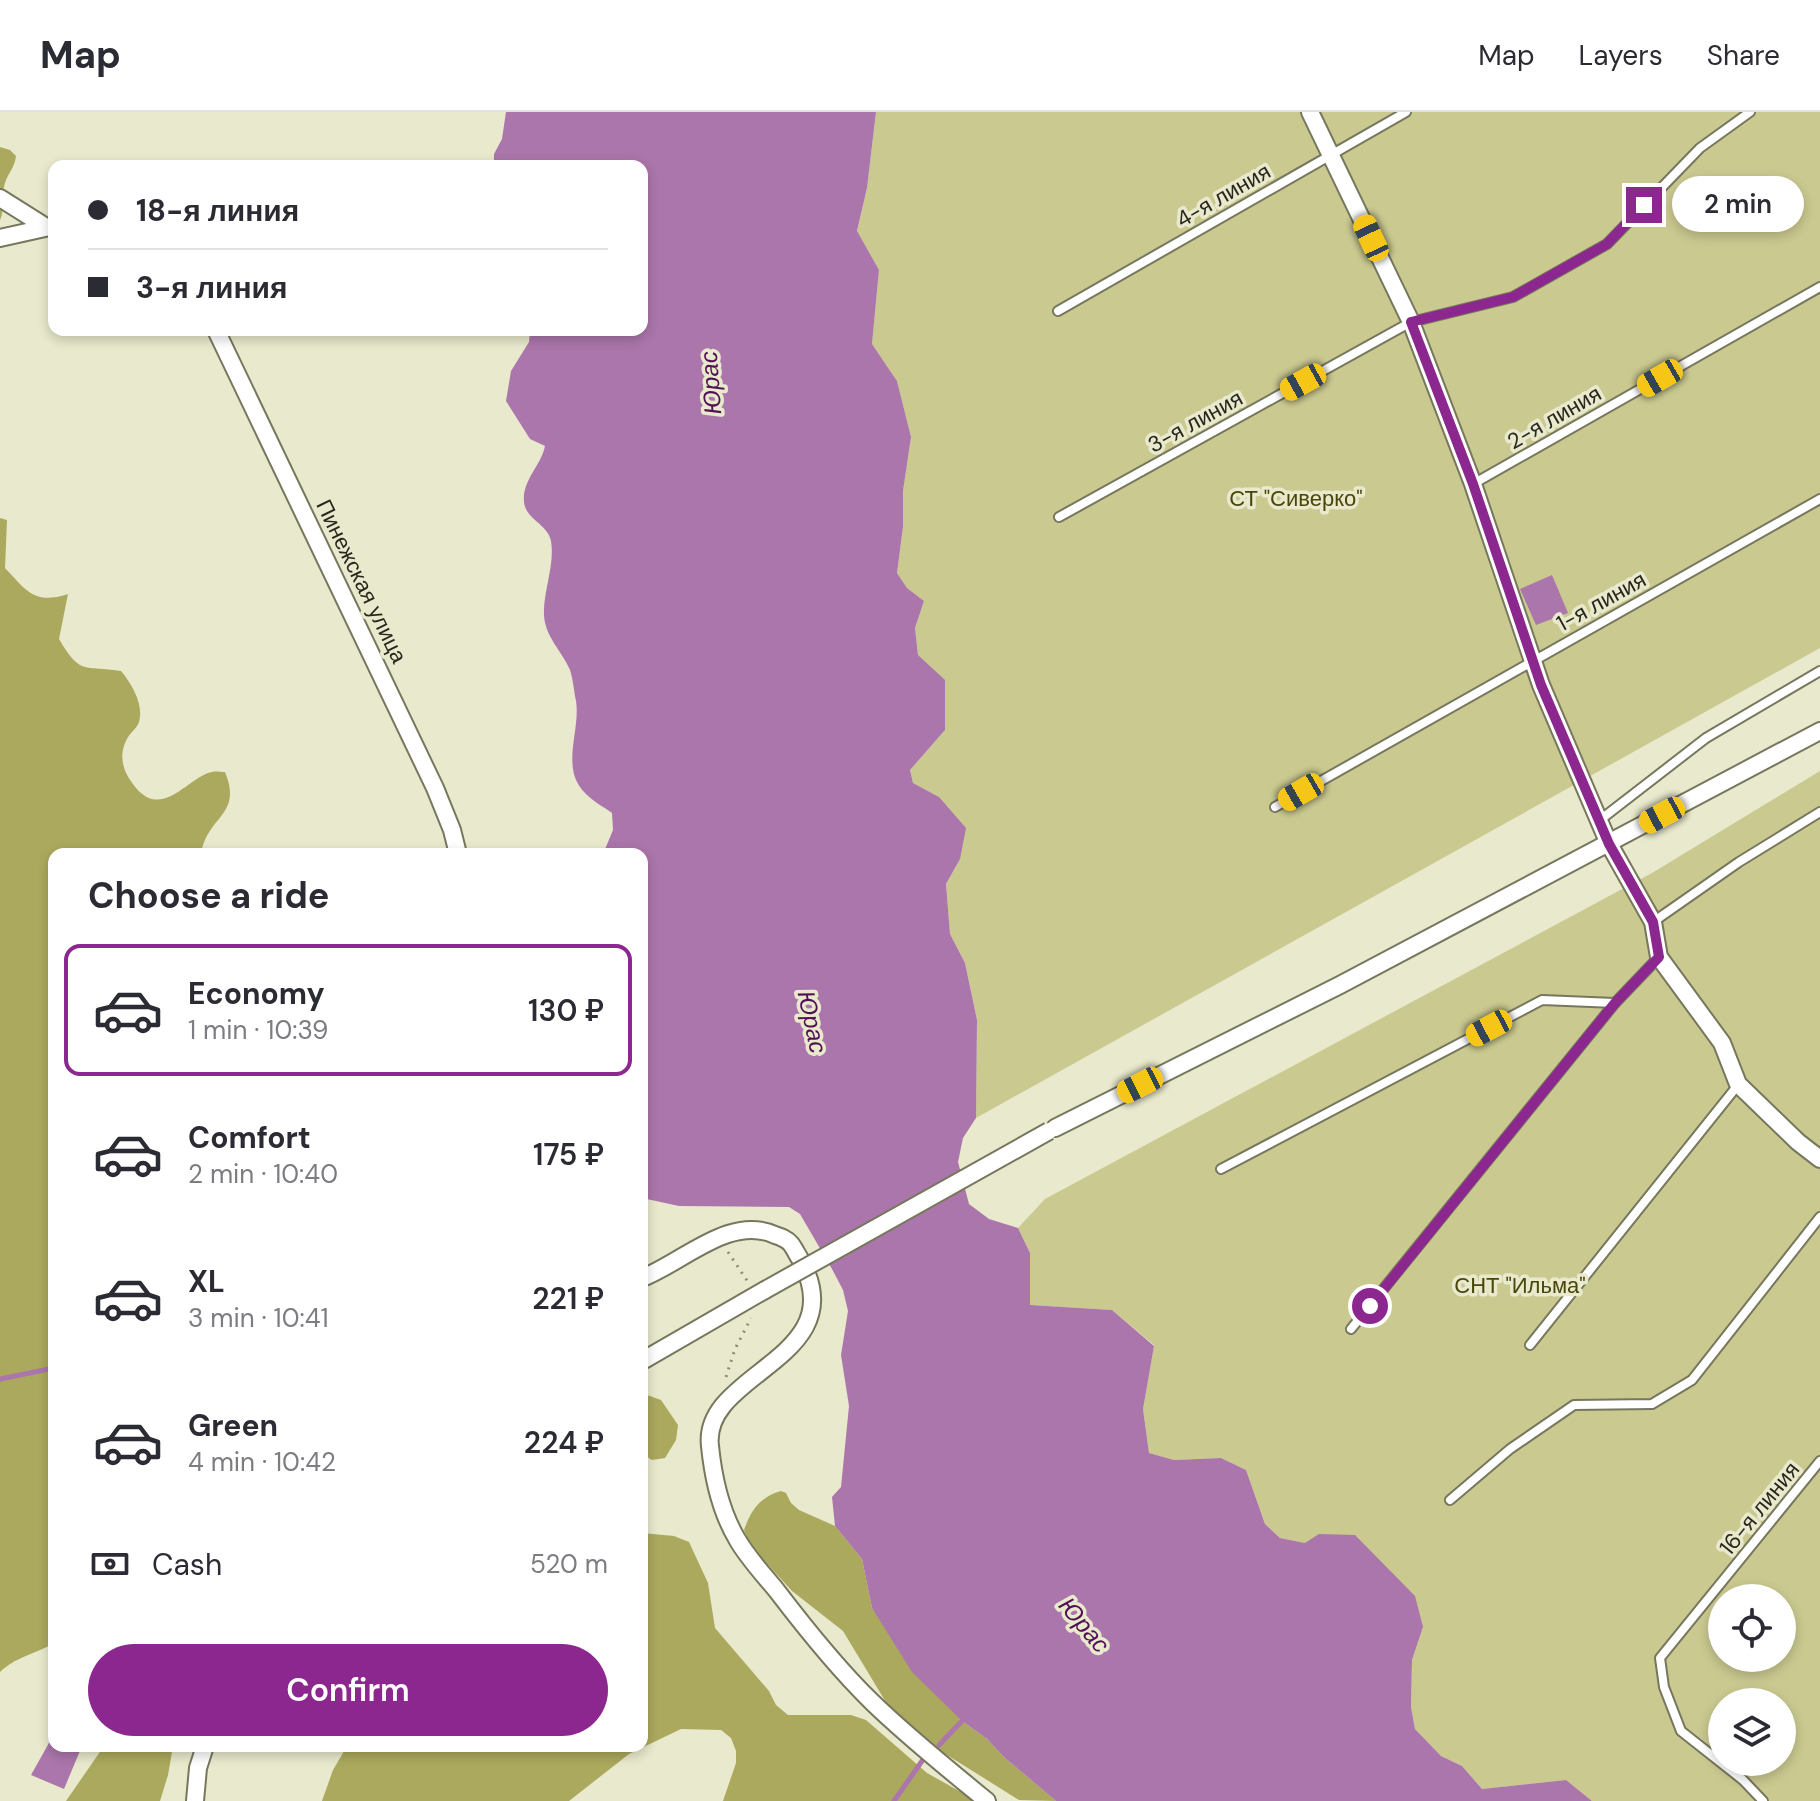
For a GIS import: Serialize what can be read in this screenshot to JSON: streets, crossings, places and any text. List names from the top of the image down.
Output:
{
  "streets": {
    "street": ["Пинежская улица"],
    "lane": [
      "4-я линия",
      "2-я линия",
      "3-я линия",
      "1-я линия",
      "16-я линия"
    ]
  },
  "water": ["Юрас"],
  "parks": ["СТ \"Сиверко\"", "СНТ \"Ильма\""],
  "page": {
    "header": "Map",
    "nav": ["Map", "Layers", "Share"],
    "banner": ["18-я линия", "3-я линия"],
    "bubble": "2 min",
    "heading": "Choose a ride",
    "list": [
      {
        "name": "Economy",
        "note": "1 min · 10:39",
        "value": "130 ₽"
      },
      {
        "name": "Comfort",
        "note": "2 min · 10:40",
        "value": "175 ₽"
      },
      {
        "name": "XL",
        "note": "3 min · 10:41",
        "value": "221 ₽"
      },
      {
        "name": "Green",
        "note": "4 min · 10:42",
        "value": "224 ₽"
      }
    ],
    "pay": ["Cash", "520 m"],
    "buttons": "Confirm"
  }
}
